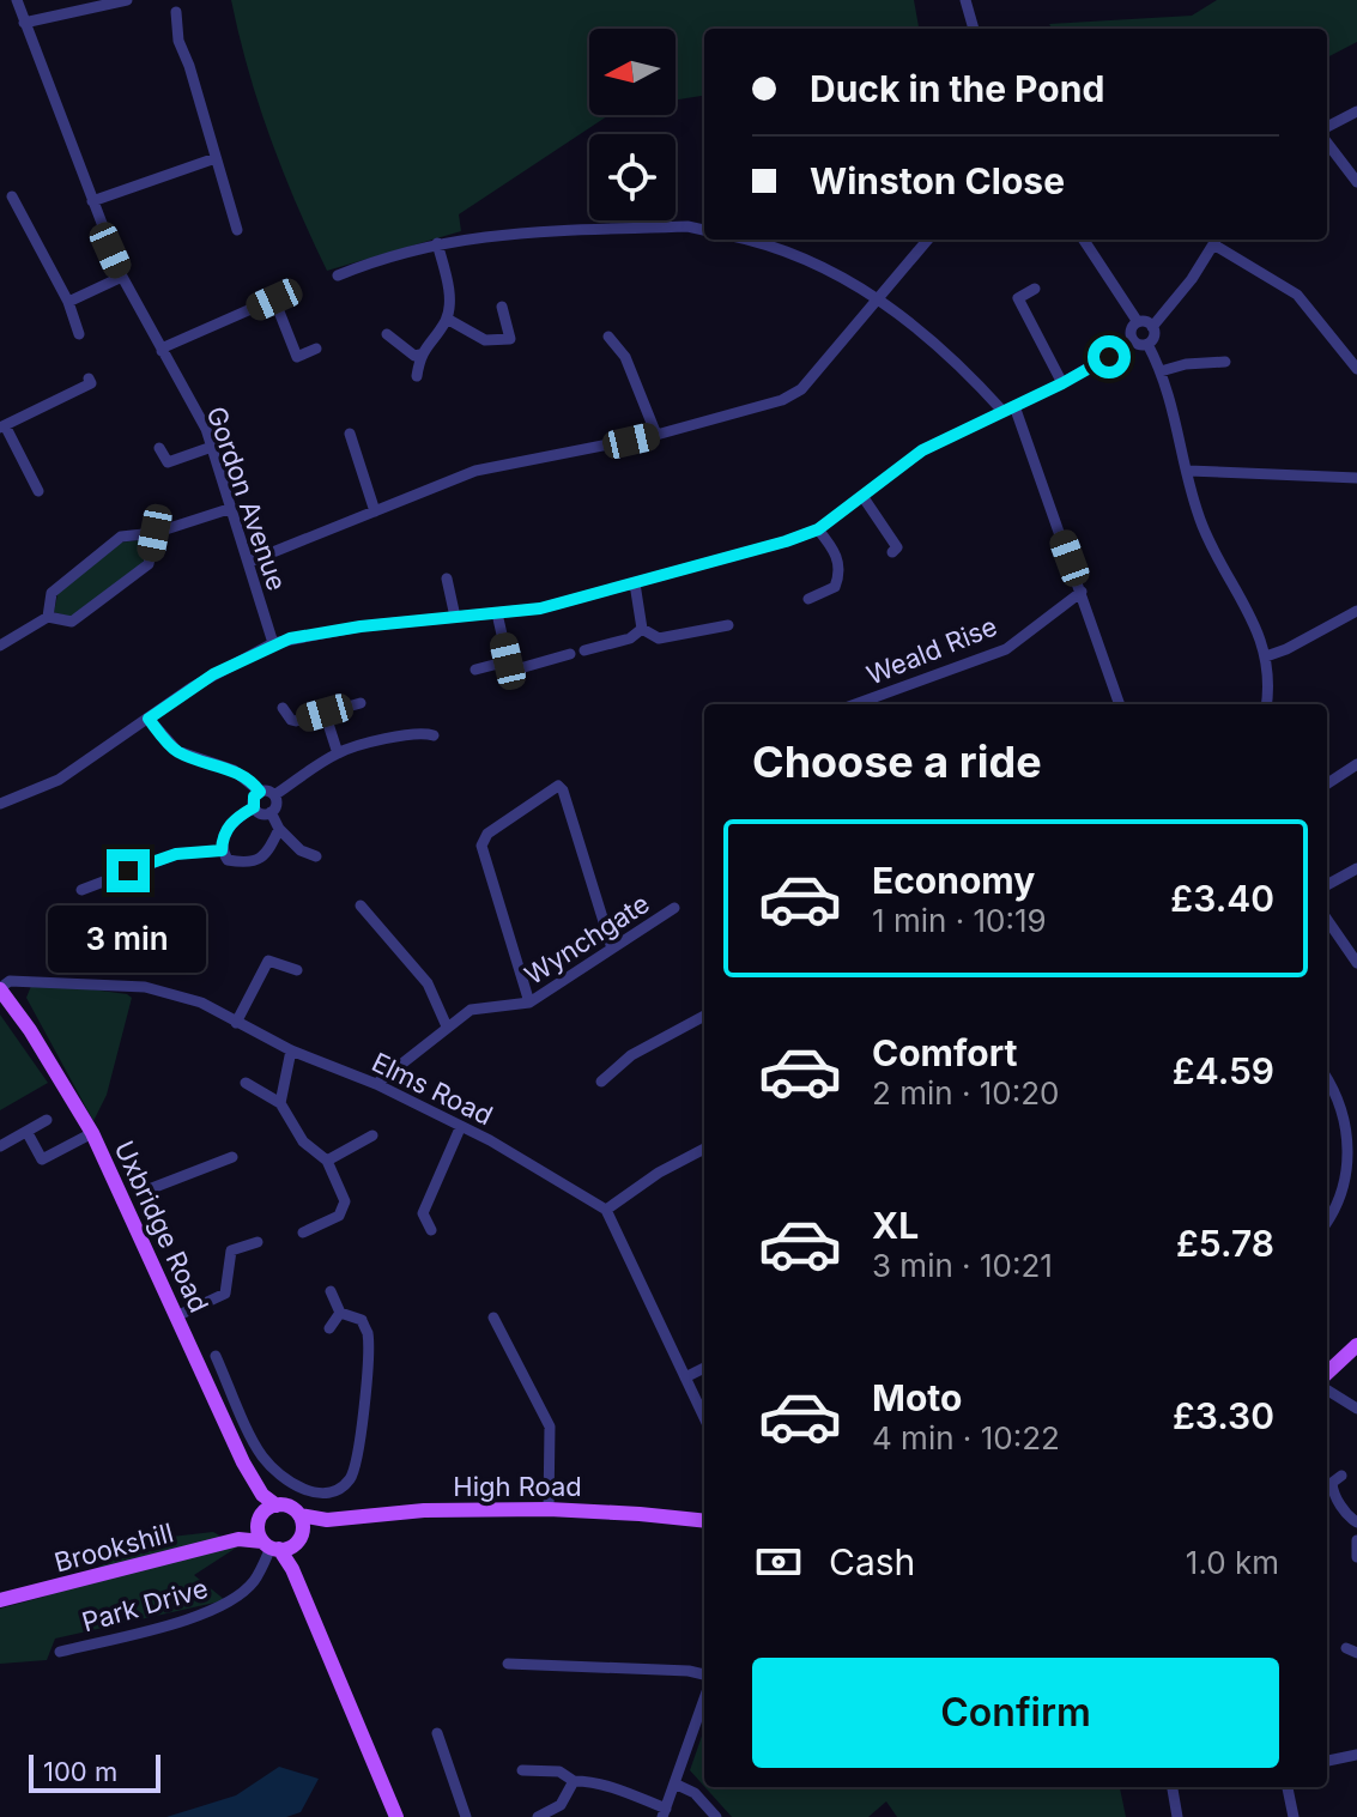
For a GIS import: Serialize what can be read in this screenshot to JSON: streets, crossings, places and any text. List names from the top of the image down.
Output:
{
  "streets": {
    "main road": ["Uxbridge Road", "High Road", "Brookshill"],
    "street": [
      "Gordon Avenue",
      "Weald Rise",
      "Wynchgate",
      "Elms Road",
      "Park Drive"
    ]
  },
  "crossings": [
    ["Wynchgate", "Elms Road"],
    ["Elms Road", "Uxbridge Road"],
    ["Uxbridge Road", "High Road"],
    ["Uxbridge Road", "Brookshill"],
    ["Uxbridge Road", "Park Drive"],
    ["High Road", "Brookshill"],
    ["High Road", "Park Drive"],
    ["Brookshill", "Park Drive"]
  ],
  "scale_bar": "100 m",
  "north": "left",
  "page": {
    "banner": ["Duck in the Pond", "Winston Close"],
    "heading": "Choose a ride",
    "list": [
      {
        "name": "Economy",
        "note": "1 min · 10:19",
        "value": "£3.40"
      },
      {
        "name": "Comfort",
        "note": "2 min · 10:20",
        "value": "£4.59"
      },
      {
        "name": "XL",
        "note": "3 min · 10:21",
        "value": "£5.78"
      },
      {
        "name": "Moto",
        "note": "4 min · 10:22",
        "value": "£3.30"
      }
    ],
    "bubble": "3 min",
    "pay": ["Cash", "1.0 km"],
    "buttons": "Confirm",
    "scale": "100 m"
  }
}
